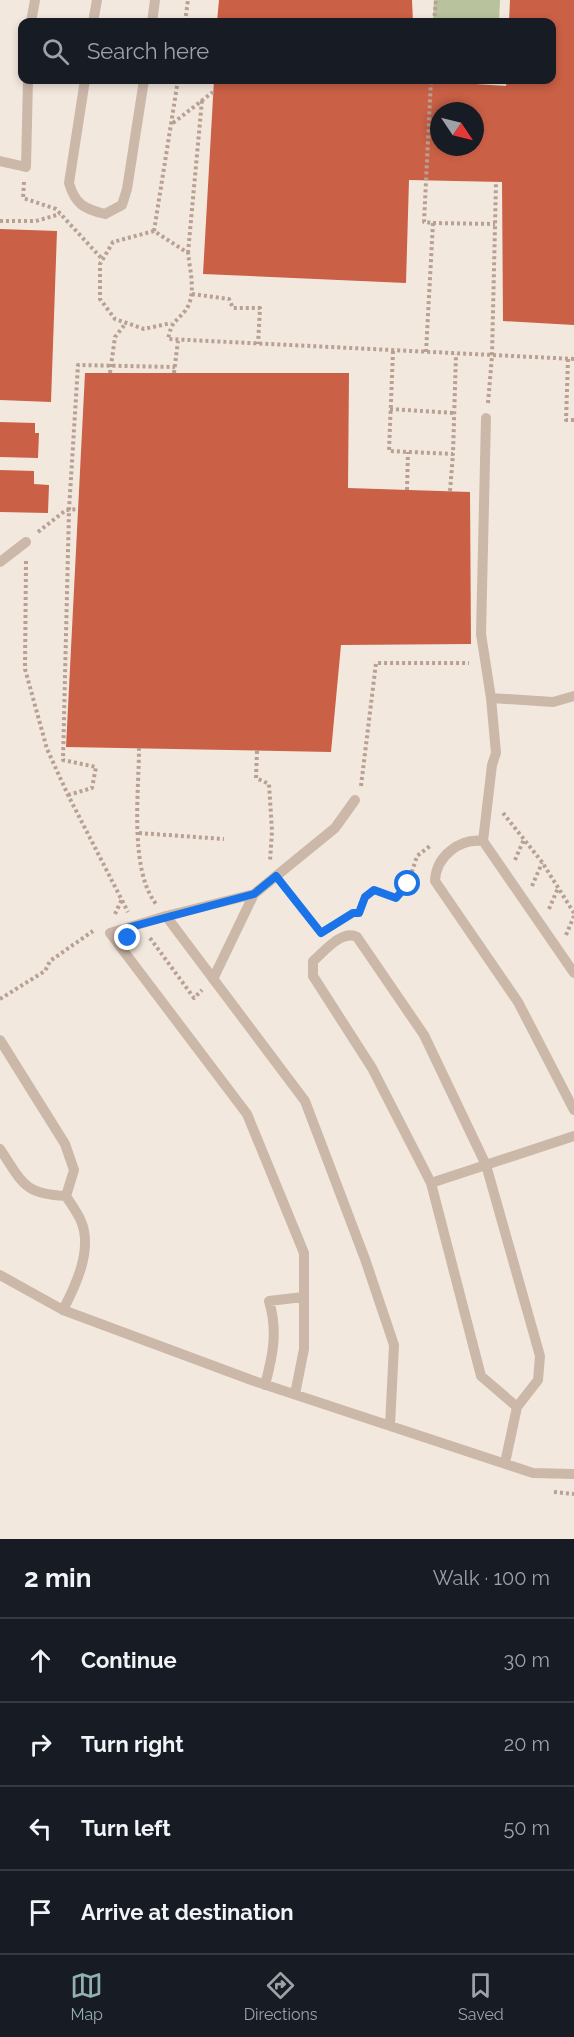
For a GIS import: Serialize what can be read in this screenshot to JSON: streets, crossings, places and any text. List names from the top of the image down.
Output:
{
  "north": "bottom right",
  "page": {
    "search": "Search here",
    "heading": ["2 min", "Walk · 100 m"],
    "list": [
      ["Continue", "30 m"],
      ["Turn right", "20 m"],
      ["Turn left", "50 m"],
      "Arrive at destination"
    ],
    "nav": ["Map", "Directions", "Saved"]
  }
}
